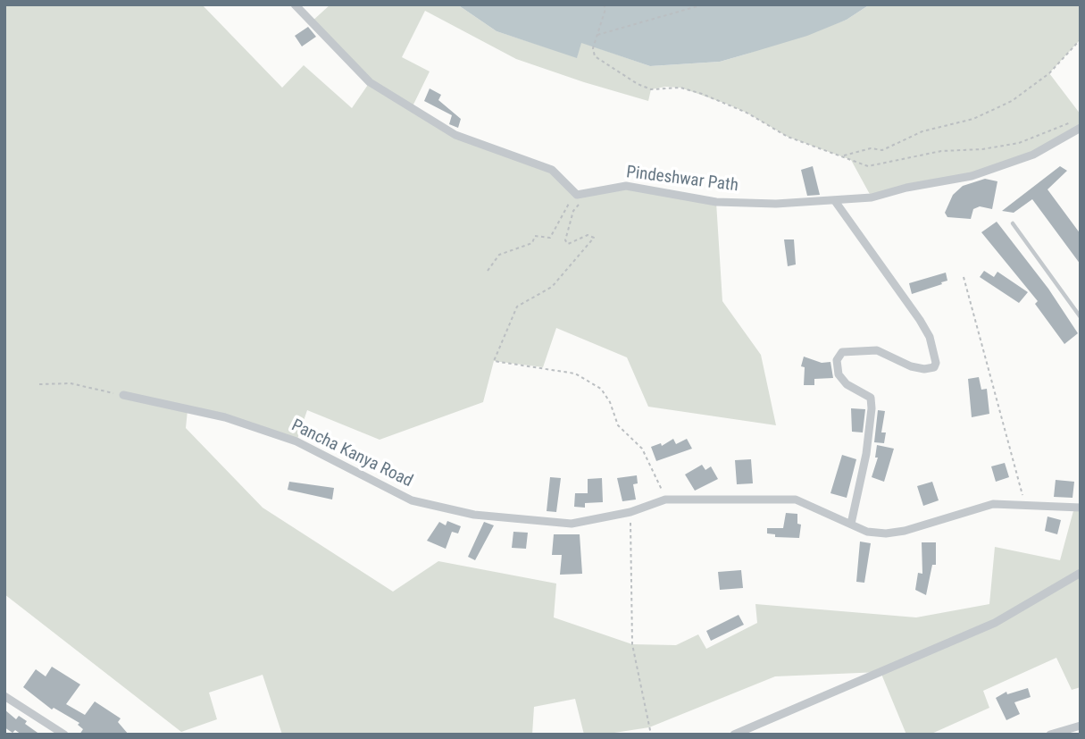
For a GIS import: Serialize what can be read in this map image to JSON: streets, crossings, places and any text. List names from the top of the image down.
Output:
{
  "streets": {
    "street": ["Pindeshwar Path", "Pancha Kanya Road"]
  }
}
